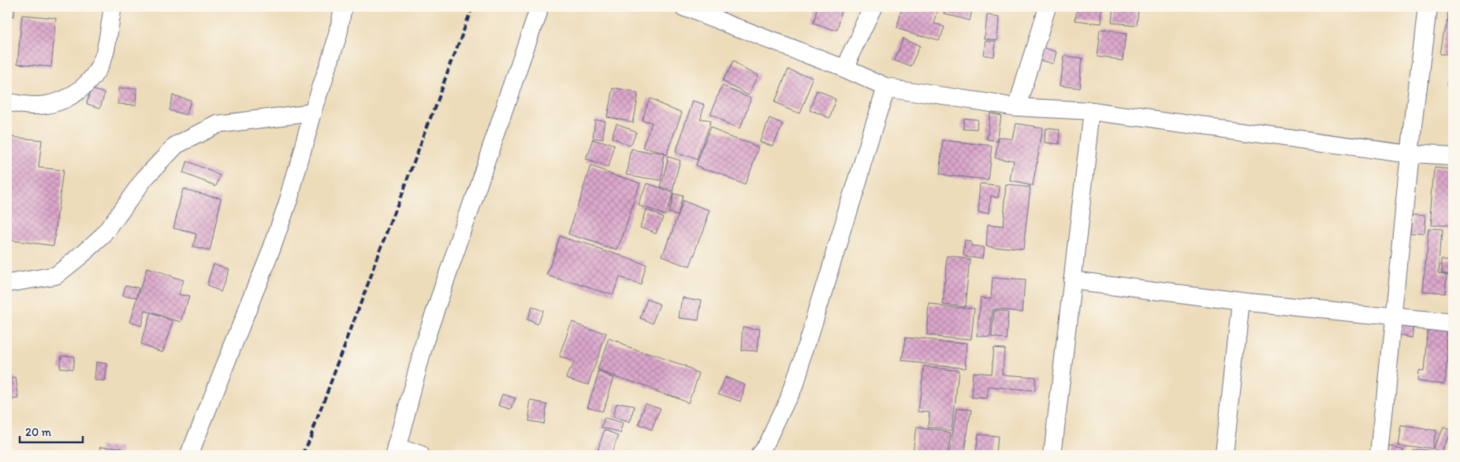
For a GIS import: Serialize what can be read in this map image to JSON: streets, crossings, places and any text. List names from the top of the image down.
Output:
{
  "scale_bar": "20 m"
}
